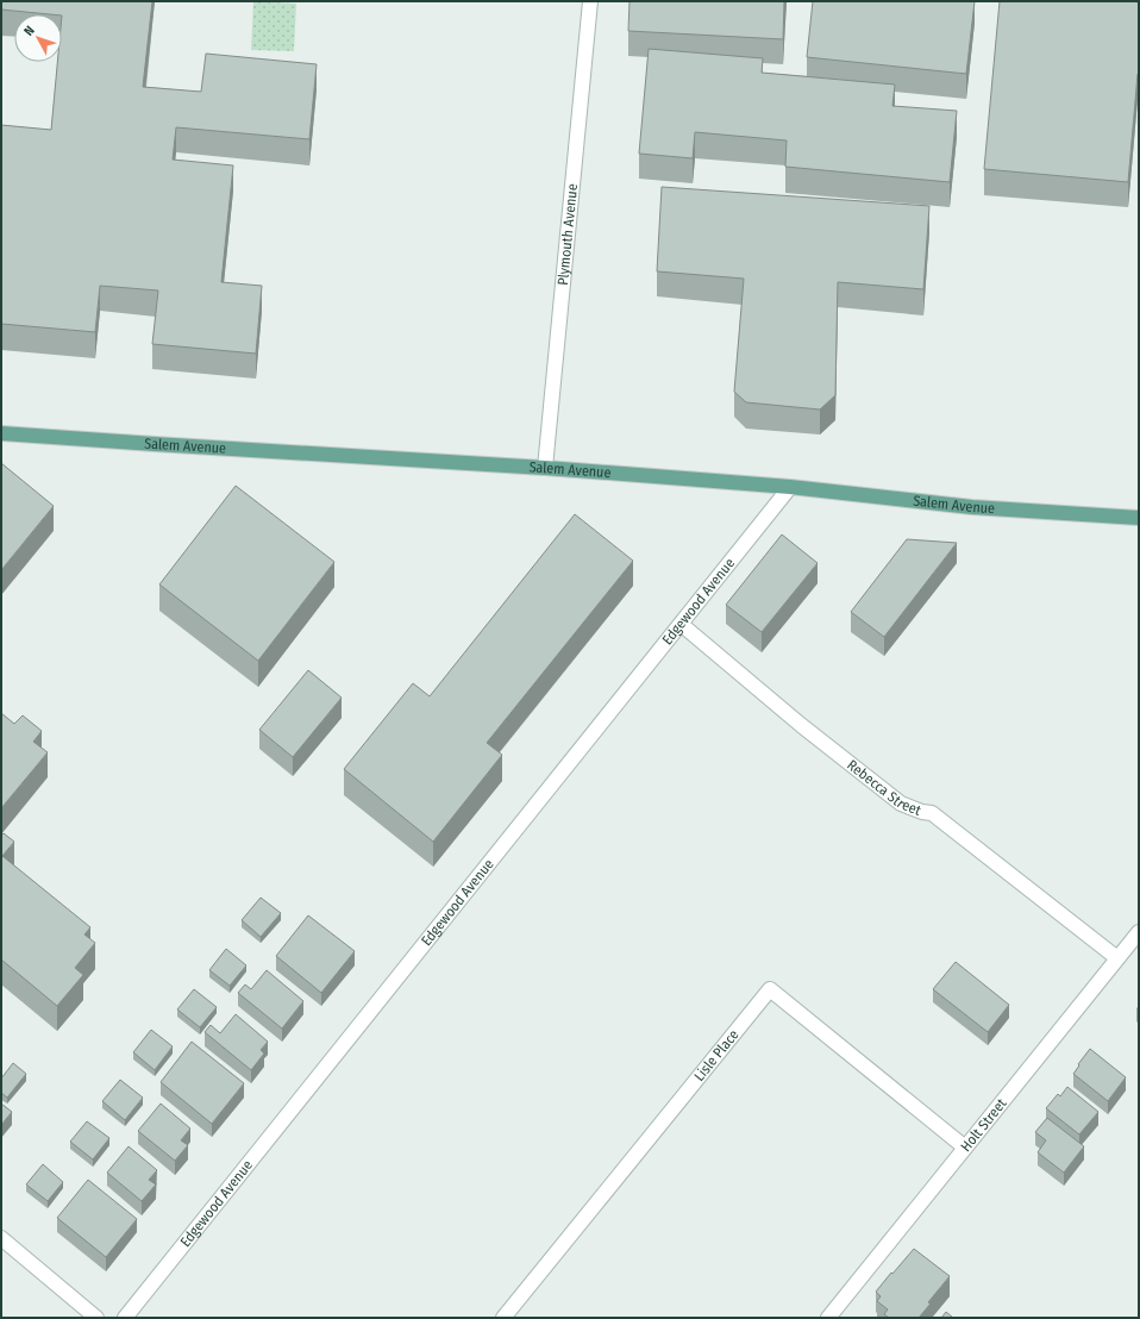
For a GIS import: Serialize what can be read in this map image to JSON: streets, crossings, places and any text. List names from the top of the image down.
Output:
{
  "streets": {
    "main road": ["Salem Avenue"],
    "street": [
      "Plymouth Avenue",
      "Edgewood Avenue",
      "Rebecca Street",
      "Lisle Place",
      "Holt Street"
    ]
  },
  "crossings": [
    ["Plymouth Avenue", "Salem Avenue"],
    ["Salem Avenue", "Edgewood Avenue"],
    ["Edgewood Avenue", "Rebecca Street"],
    ["Rebecca Street", "Holt Street"],
    ["Lisle Place", "Holt Street"]
  ],
  "north": "top left"
}
